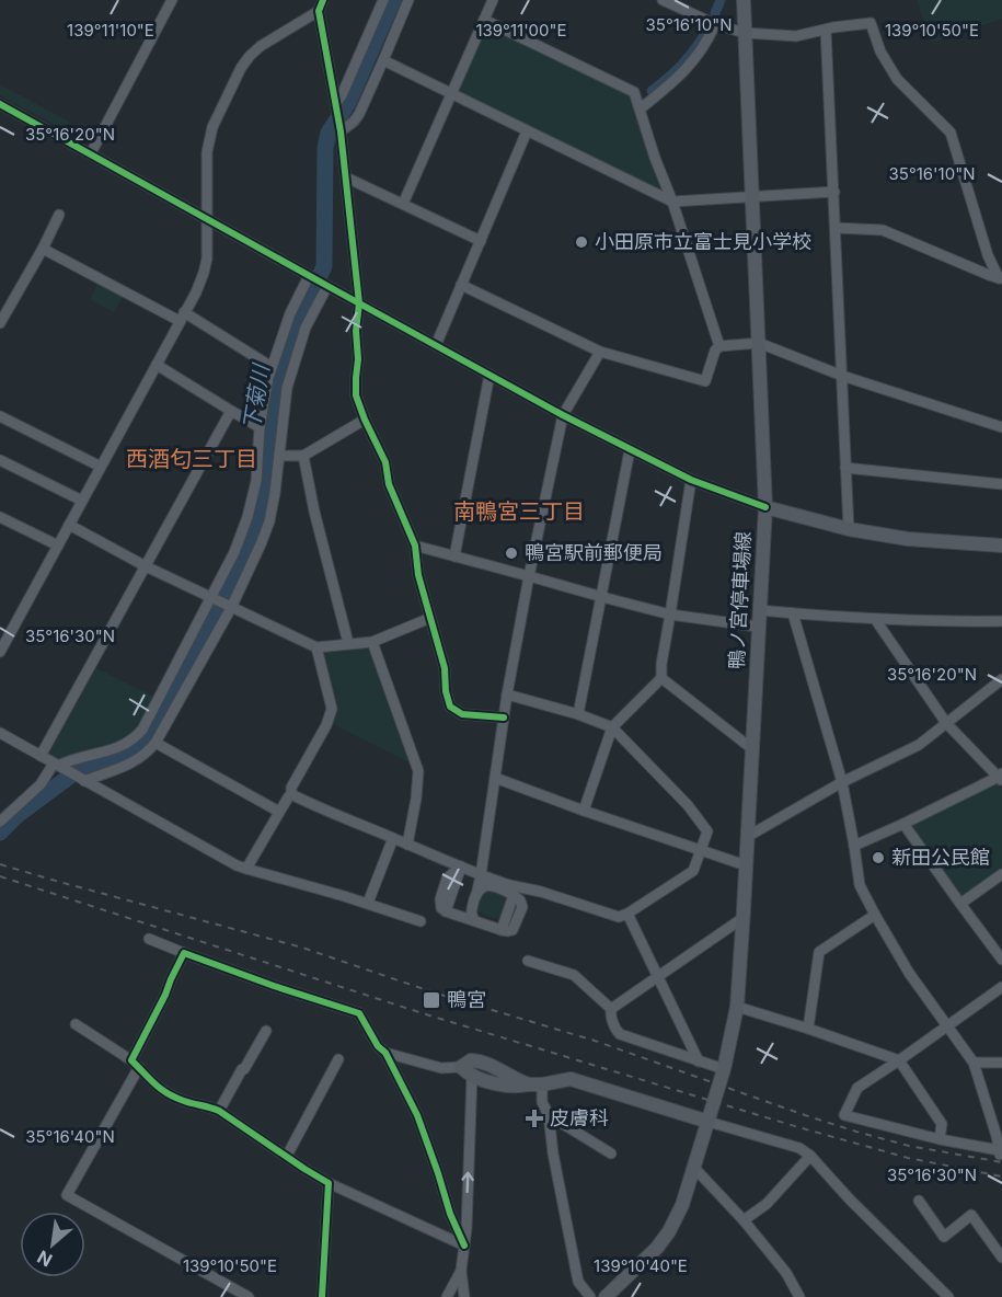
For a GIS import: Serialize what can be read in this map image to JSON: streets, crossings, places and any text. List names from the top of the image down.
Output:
{
  "streets": {
    "main road": ["鴨ノ宮停車場線"]
  },
  "districts": ["西酒匂三丁目", "南鴨宮三丁目"],
  "water": ["下菊川"],
  "places": {
    "other": ["小田原市立富士見小学校", "鴨宮駅前郵便局", "新田公民館"],
    "transit": ["鴨宮"],
    "health": ["皮膚科"]
  },
  "north": "bottom left",
  "coordinates": [
    "35°16'10\"N",
    "139°11'10\"E",
    "139°11'00\"E",
    "139°10'50\"E",
    "35°16'20\"N",
    "35°16'30\"N",
    "35°16'40\"N",
    "139°10'40\"E"
  ]
}
